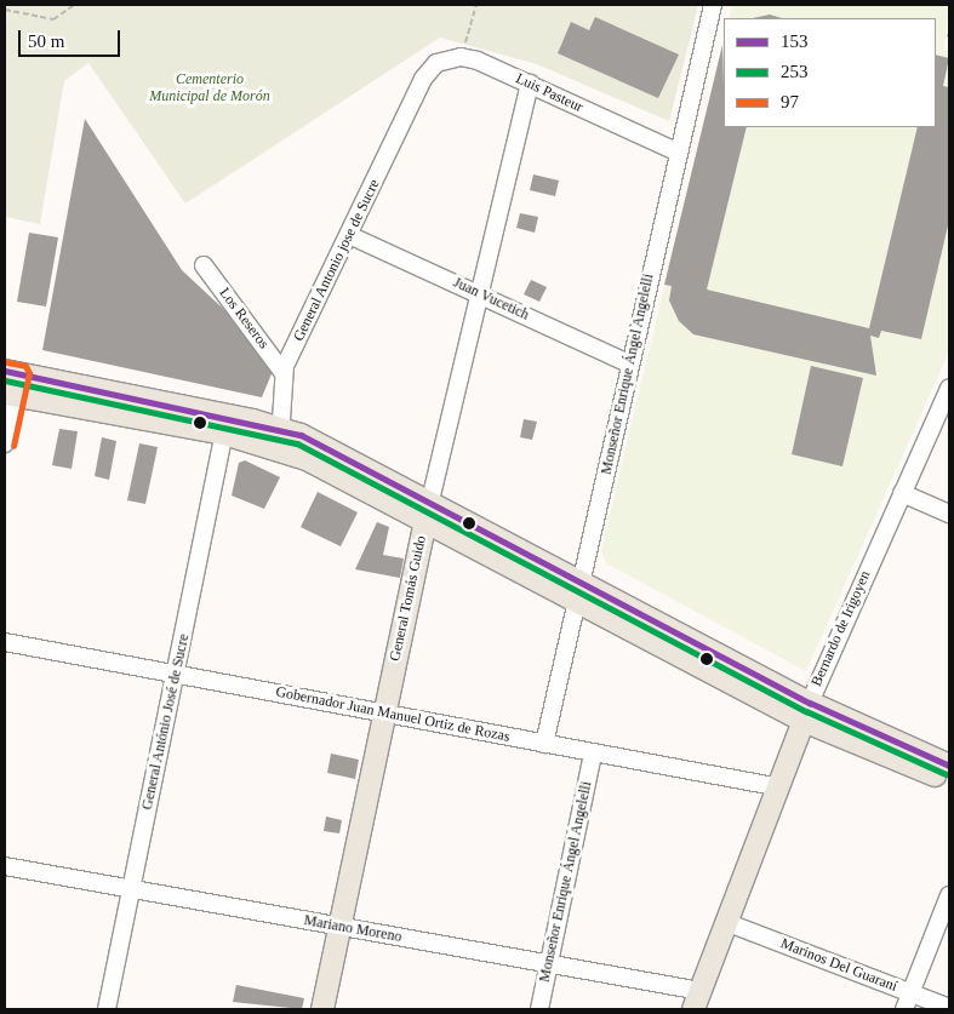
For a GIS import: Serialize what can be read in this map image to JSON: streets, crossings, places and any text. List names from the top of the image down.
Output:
{
  "streets": {
    "main road": ["General Tomás Guido", "Bernardo de Irigoyen"],
    "street": [
      "Luis Pasteur",
      "General Antonio jose de Sucre",
      "Juan Vucetich",
      "Los Reseros",
      "Monseñor Enrique Ángel Angelelli",
      "Gobernador Juan Manuel Ortiz de Rozas",
      "General António José de Sucre",
      "Mariano Moreno",
      "Marinos Del Guaraní"
    ]
  },
  "crossings": [
    ["Luis Pasteur", "General Antonio jose de Sucre"],
    ["Luis Pasteur", "Monseñor Enrique Ángel Angelelli"],
    ["Luis Pasteur", "General Tomás Guido"],
    ["General Antonio jose de Sucre", "Juan Vucetich"],
    ["General Antonio jose de Sucre", "Los Reseros"],
    ["Juan Vucetich", "Monseñor Enrique Ángel Angelelli"],
    ["Juan Vucetich", "General Tomás Guido"],
    ["Monseñor Enrique Ángel Angelelli", "Gobernador Juan Manuel Ortiz de Rozas"],
    ["Monseñor Enrique Ángel Angelelli", "Mariano Moreno"],
    ["General Tomás Guido", "Gobernador Juan Manuel Ortiz de Rozas"],
    ["General Tomás Guido", "Mariano Moreno"],
    ["Bernardo de Irigoyen", "Gobernador Juan Manuel Ortiz de Rozas"],
    ["Bernardo de Irigoyen", "Mariano Moreno"],
    ["Bernardo de Irigoyen", "Marinos Del Guaraní"],
    ["Gobernador Juan Manuel Ortiz de Rozas", "General António José de Sucre"],
    ["General António José de Sucre", "Mariano Moreno"]
  ],
  "parks": ["Cementerio Municipal de Morón"],
  "lines": ["transit line 97", "transit line 153", "transit line 253"],
  "legend": ["153", "253", "97"],
  "scale_bar": "50 m"
}
